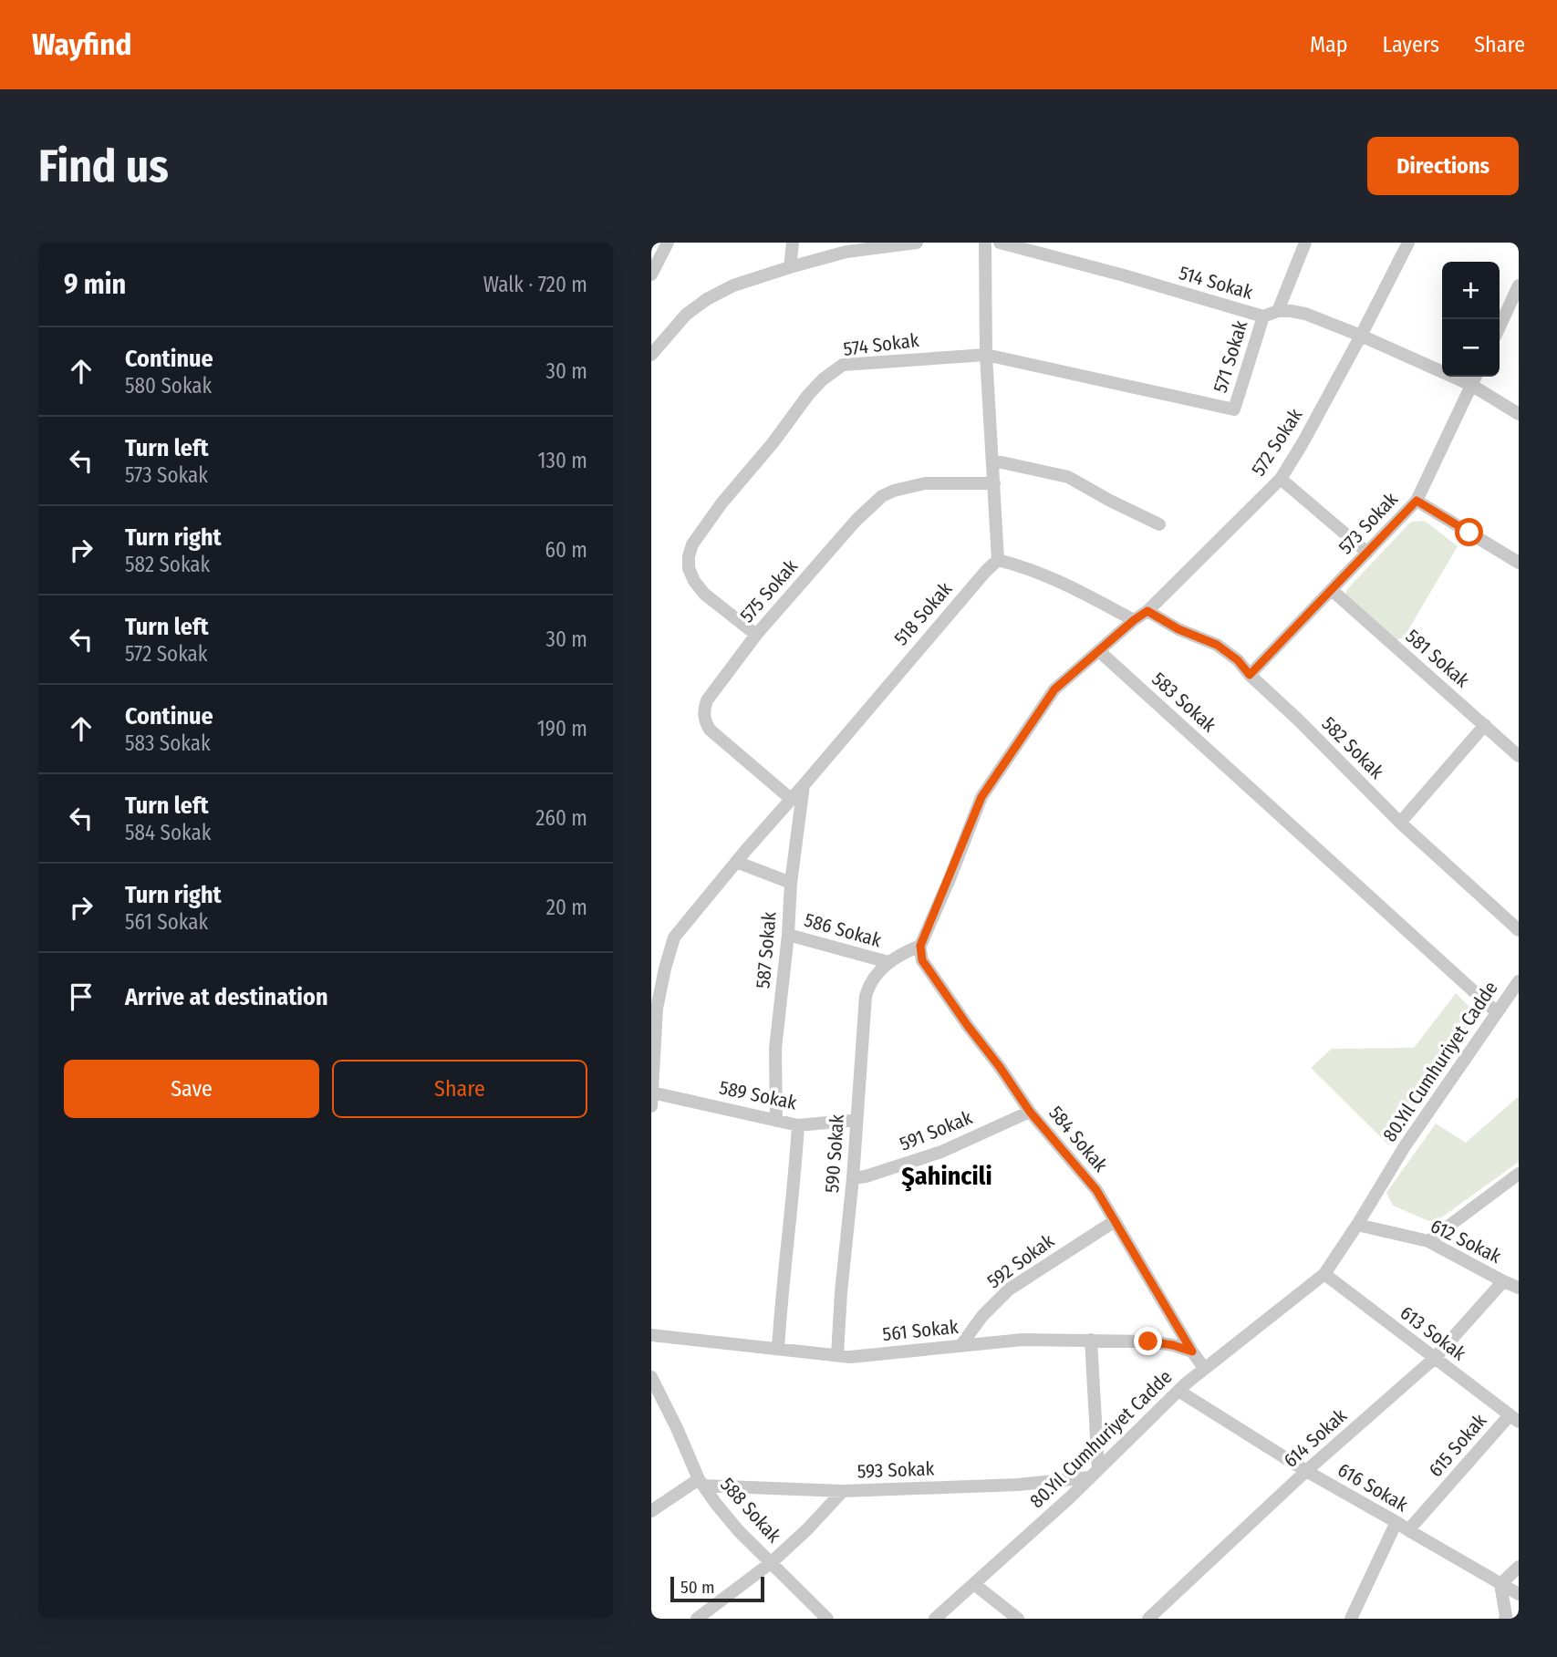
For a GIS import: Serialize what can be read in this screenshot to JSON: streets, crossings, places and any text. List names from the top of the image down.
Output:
{
  "streets": {
    "street": [
      "514 Sokak",
      "574 Sokak",
      "571 Sokak",
      "572 Sokak",
      "573 Sokak",
      "575 Sokak",
      "518 Sokak",
      "581 Sokak",
      "583 Sokak",
      "582 Sokak",
      "586 Sokak",
      "587 Sokak",
      "80.Yıl Cumhuriyet Cadde",
      "589 Sokak",
      "591 Sokak",
      "584 Sokak",
      "590 Sokak",
      "612 Sokak",
      "592 Sokak",
      "561 Sokak",
      "613 Sokak",
      "614 Sokak",
      "615 Sokak",
      "593 Sokak",
      "616 Sokak",
      "588 Sokak"
    ]
  },
  "crossings": [
    ["514 Sokak", "571 Sokak"],
    ["514 Sokak", "572 Sokak"],
    ["514 Sokak", "573 Sokak"],
    ["574 Sokak", "571 Sokak"],
    ["574 Sokak", "575 Sokak"],
    ["572 Sokak", "583 Sokak"],
    ["572 Sokak", "582 Sokak"],
    ["573 Sokak", "581 Sokak"],
    ["573 Sokak", "582 Sokak"],
    ["575 Sokak", "518 Sokak"],
    ["518 Sokak", "587 Sokak"],
    ["518 Sokak", "589 Sokak"],
    ["583 Sokak", "80.Yıl Cumhuriyet Cadde"],
    ["586 Sokak", "587 Sokak"],
    ["586 Sokak", "584 Sokak"],
    ["586 Sokak", "590 Sokak"],
    ["587 Sokak", "589 Sokak"],
    ["80.Yıl Cumhuriyet Cadde", "584 Sokak"],
    ["80.Yıl Cumhuriyet Cadde", "612 Sokak"],
    ["80.Yıl Cumhuriyet Cadde", "613 Sokak"],
    ["80.Yıl Cumhuriyet Cadde", "593 Sokak"],
    ["80.Yıl Cumhuriyet Cadde", "616 Sokak"],
    ["589 Sokak", "590 Sokak"],
    ["591 Sokak", "584 Sokak"],
    ["591 Sokak", "590 Sokak"],
    ["584 Sokak", "592 Sokak"],
    ["584 Sokak", "561 Sokak"],
    ["590 Sokak", "561 Sokak"],
    ["612 Sokak", "614 Sokak"],
    ["592 Sokak", "561 Sokak"],
    ["613 Sokak", "614 Sokak"],
    ["613 Sokak", "615 Sokak"],
    ["614 Sokak", "616 Sokak"],
    ["615 Sokak", "616 Sokak"],
    ["593 Sokak", "588 Sokak"]
  ],
  "districts": ["Şahincili"],
  "scale_bar": "50 m",
  "page": {
    "header": "Wayfind",
    "nav": ["Map", "Layers", "Share"],
    "buttons": [
      "Directions",
      ["Save", "Share"]
    ],
    "title": "Find us",
    "heading": ["9 min", "Walk · 720 m"],
    "map_buttons": ["+", "−"],
    "list": [
      ["Continue", "580 Sokak", "30 m"],
      ["Turn left", "573 Sokak", "130 m"],
      ["Turn right", "582 Sokak", "60 m"],
      ["Turn left", "572 Sokak", "30 m"],
      ["Continue", "583 Sokak", "190 m"],
      ["Turn left", "584 Sokak", "260 m"],
      ["Turn right", "561 Sokak", "20 m"],
      "Arrive at destination"
    ],
    "scale": "50 m"
  }
}
